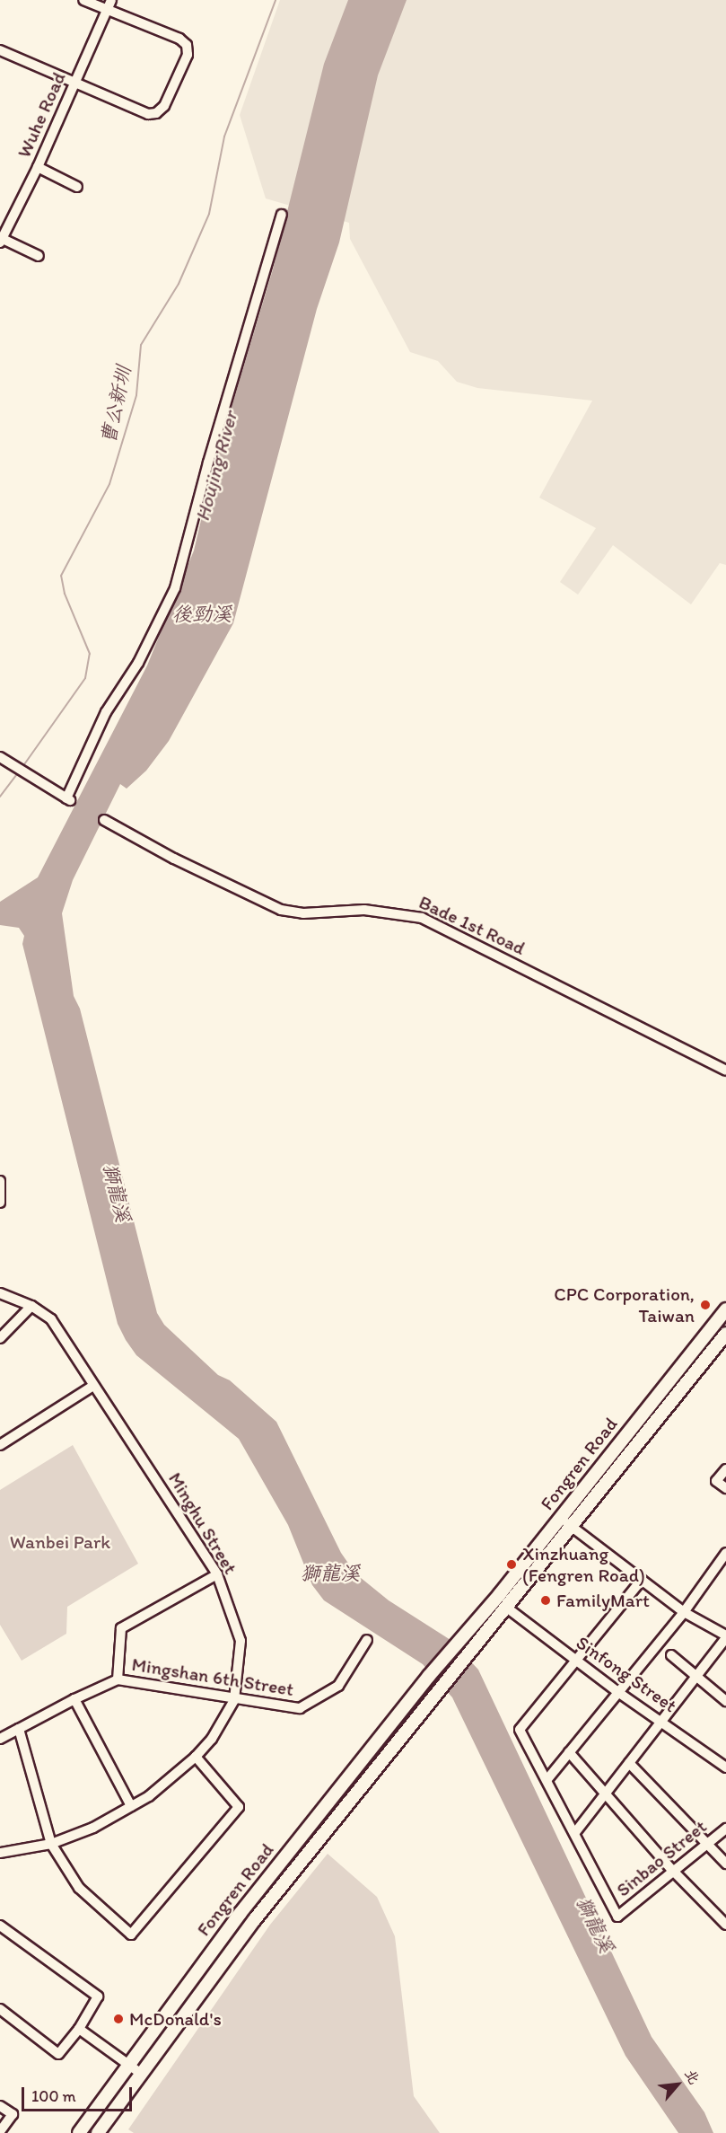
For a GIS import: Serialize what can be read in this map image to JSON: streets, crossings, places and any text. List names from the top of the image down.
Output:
{
  "streets": {
    "main road": ["Fongren Road"],
    "street": [
      "Wuhe Road",
      "Bade 1st Road",
      "Minghu Street",
      "Sinfong Street",
      "Mingshan 6th Street",
      "Sinbao Street"
    ]
  },
  "crossings": [
    ["Fongren Road", "Sinfong Street"],
    ["Minghu Street", "Mingshan 6th Street"]
  ],
  "water": [
    "曹公新圳",
    "Houjing River",
    "後勁溪",
    "獅龍溪"
  ],
  "parks": ["Wanbei Park"],
  "places": [
    "CPC Corporation, Taiwan",
    "Xinzhuang (Fengren Road)",
    "FamilyMart",
    "McDonald's"
  ],
  "scale_bar": "100 m",
  "north": "top right"
}
